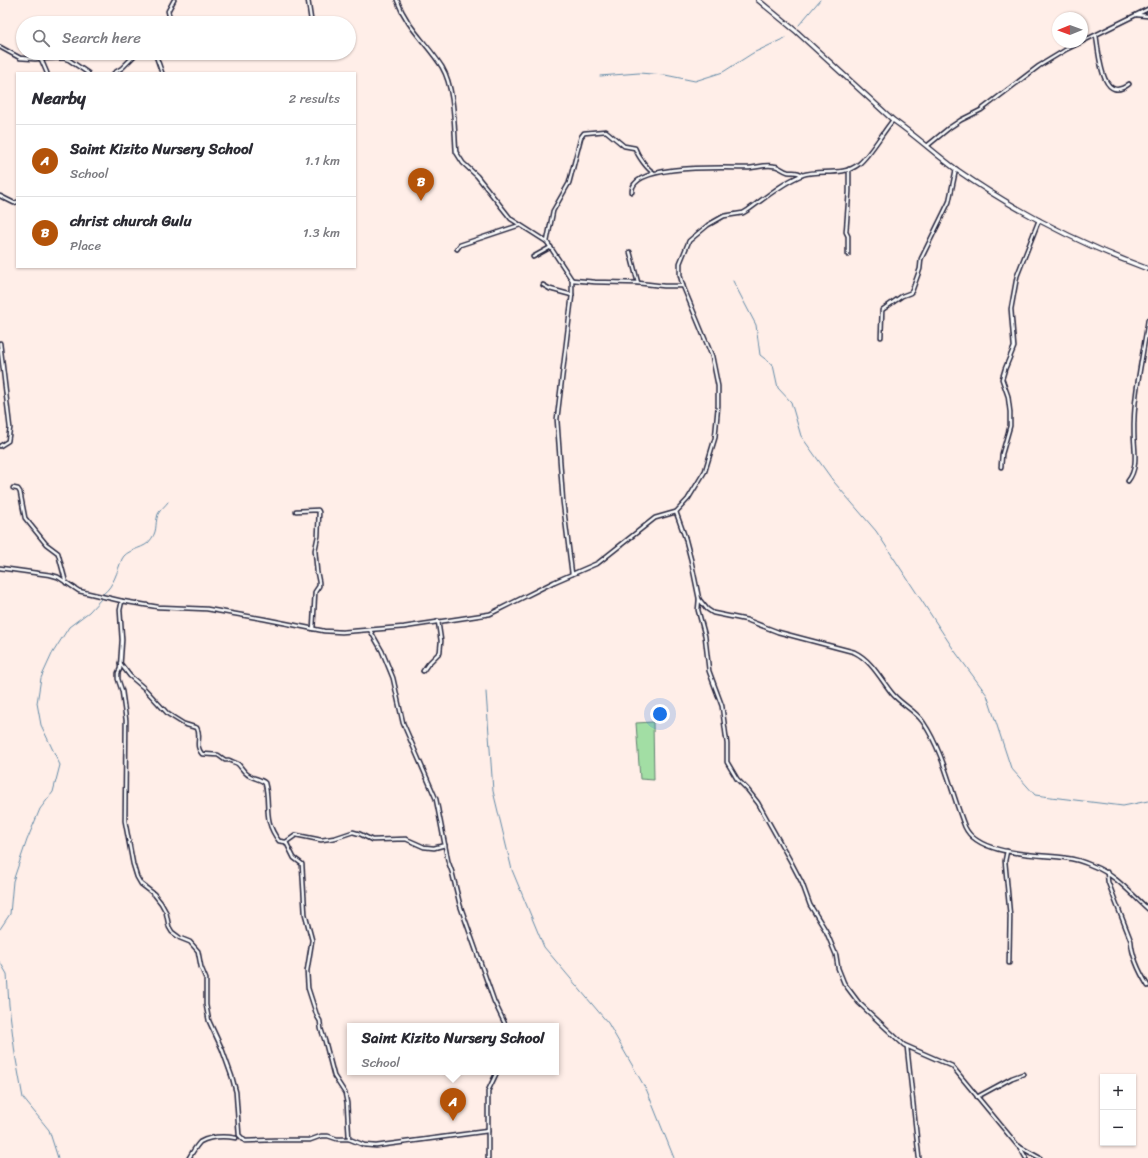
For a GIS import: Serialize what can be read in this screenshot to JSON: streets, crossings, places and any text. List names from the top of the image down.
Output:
{
  "north": "left",
  "page": {
    "search": "Search here",
    "heading": ["Nearby", "2 results"],
    "list": [
      {
        "mark": "A",
        "name": "Saint Kizito Nursery School",
        "note": "School",
        "value": "1.1 km"
      },
      {
        "mark": "B",
        "name": "christ church Gulu",
        "note": "Place",
        "value": "1.3 km"
      }
    ],
    "pins": ["B", "A"],
    "popup": ["Saint Kizito Nursery School", "School"],
    "map_buttons": ["+", "−"]
  }
}
